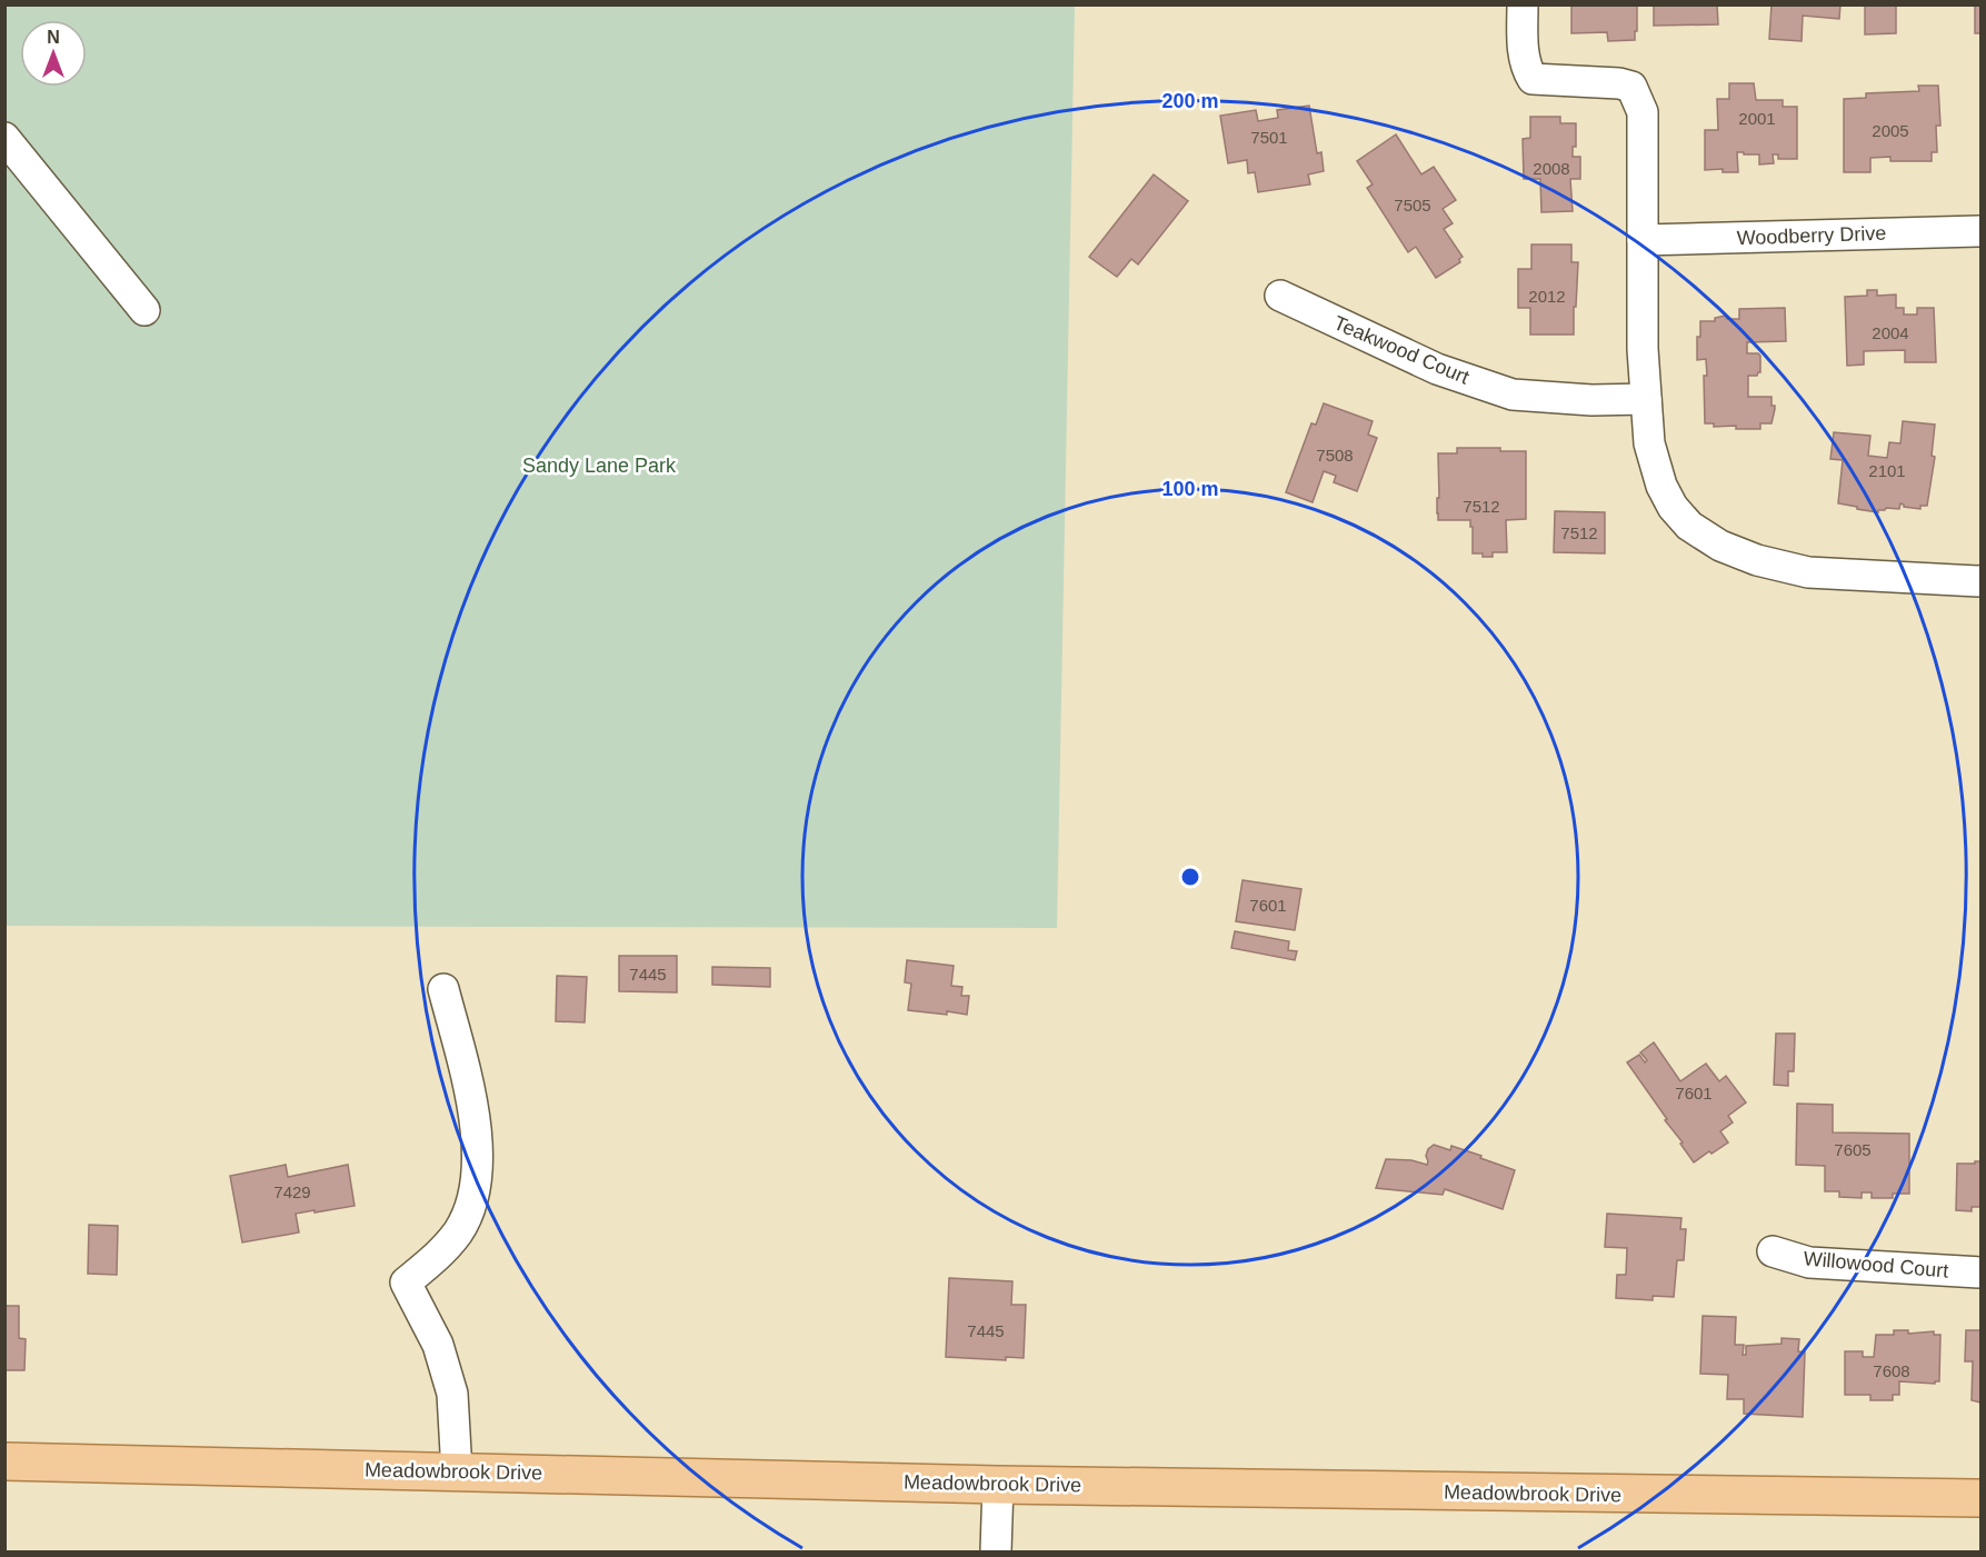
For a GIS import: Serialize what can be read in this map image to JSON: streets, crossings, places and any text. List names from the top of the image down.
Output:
{
  "streets": {
    "main road": ["Meadowbrook Drive"],
    "street": ["Woodberry Drive", "Teakwood Court", "Willowood Court"]
  },
  "parks": ["Sandy Lane Park"],
  "house_numbers": [
    "2001",
    "2005",
    "7501",
    "2008",
    "7505",
    "2012",
    "2004",
    "7508",
    "2101",
    "7512",
    "7512",
    "7601",
    "7445",
    "7601",
    "7605",
    "7429",
    "7445",
    "7608"
  ],
  "north": "top",
  "rings": ["200 m", "100 m"]
}
